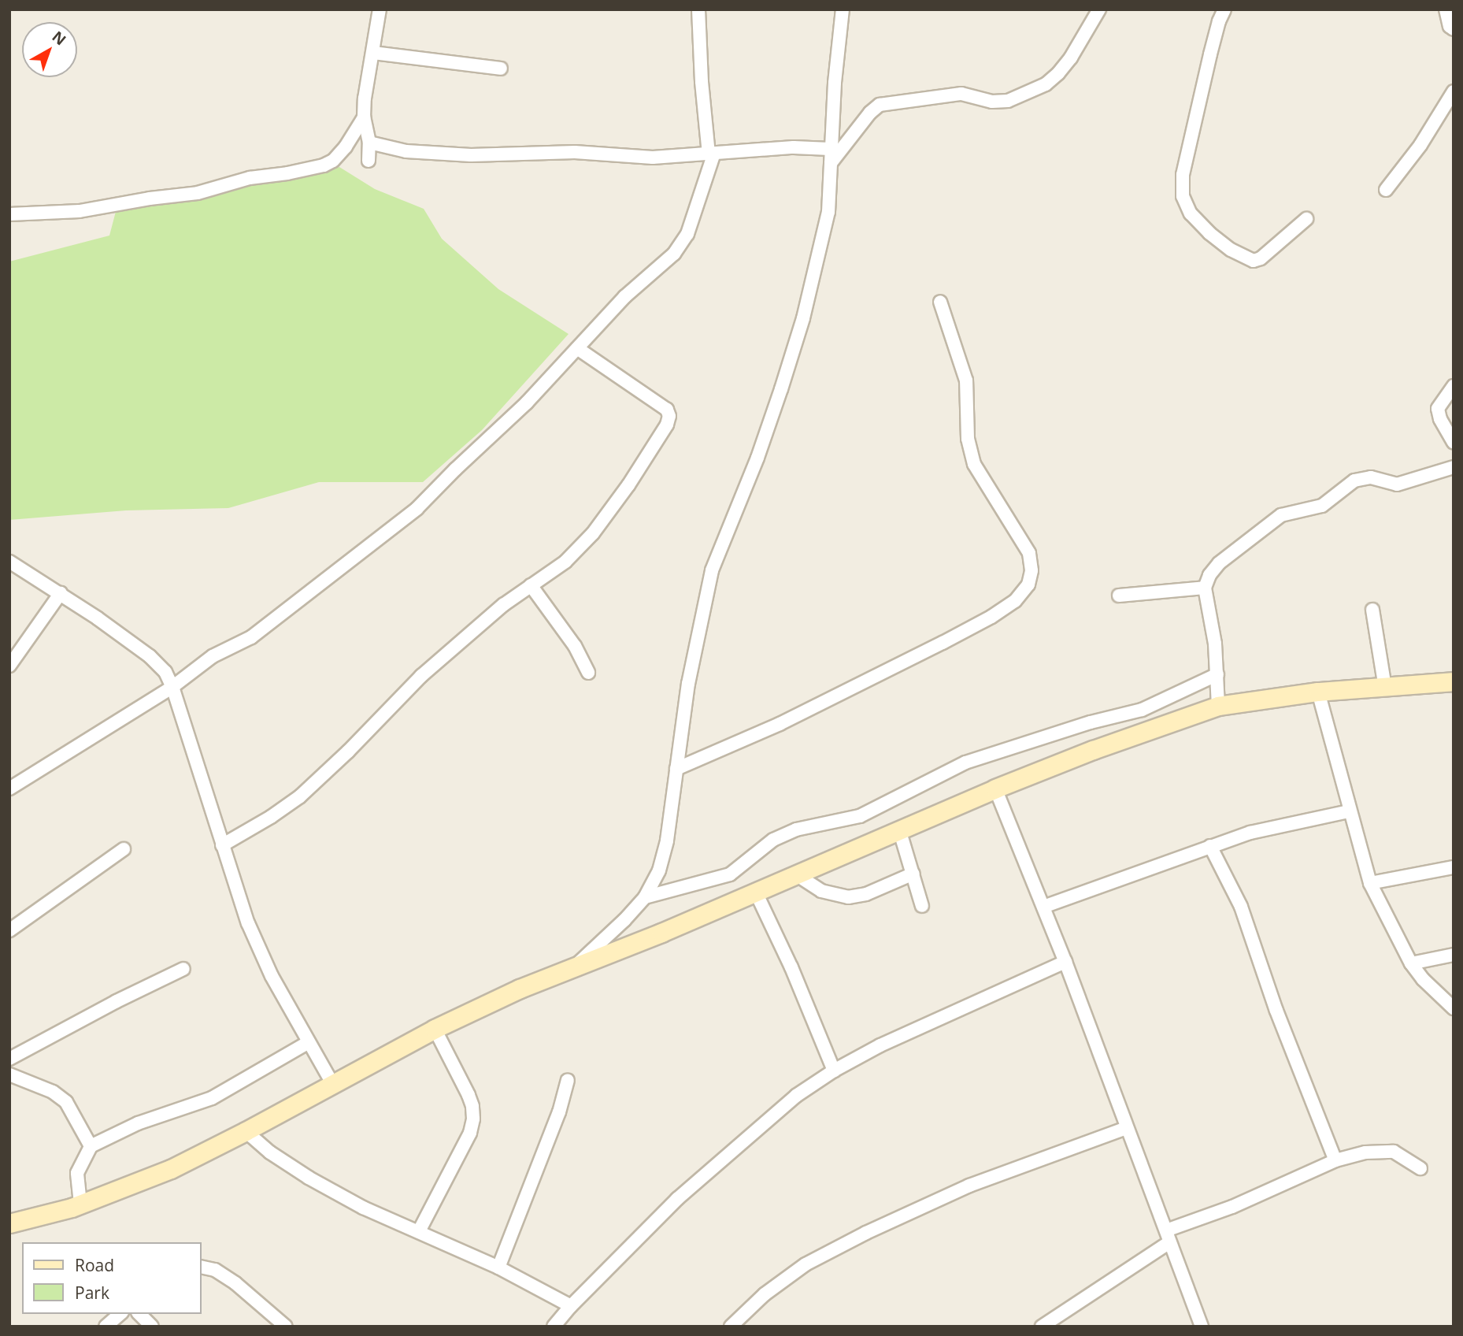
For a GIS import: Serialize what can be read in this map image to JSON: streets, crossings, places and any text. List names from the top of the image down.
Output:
{
  "legend": ["Road", "Park"],
  "north": "top right"
}
